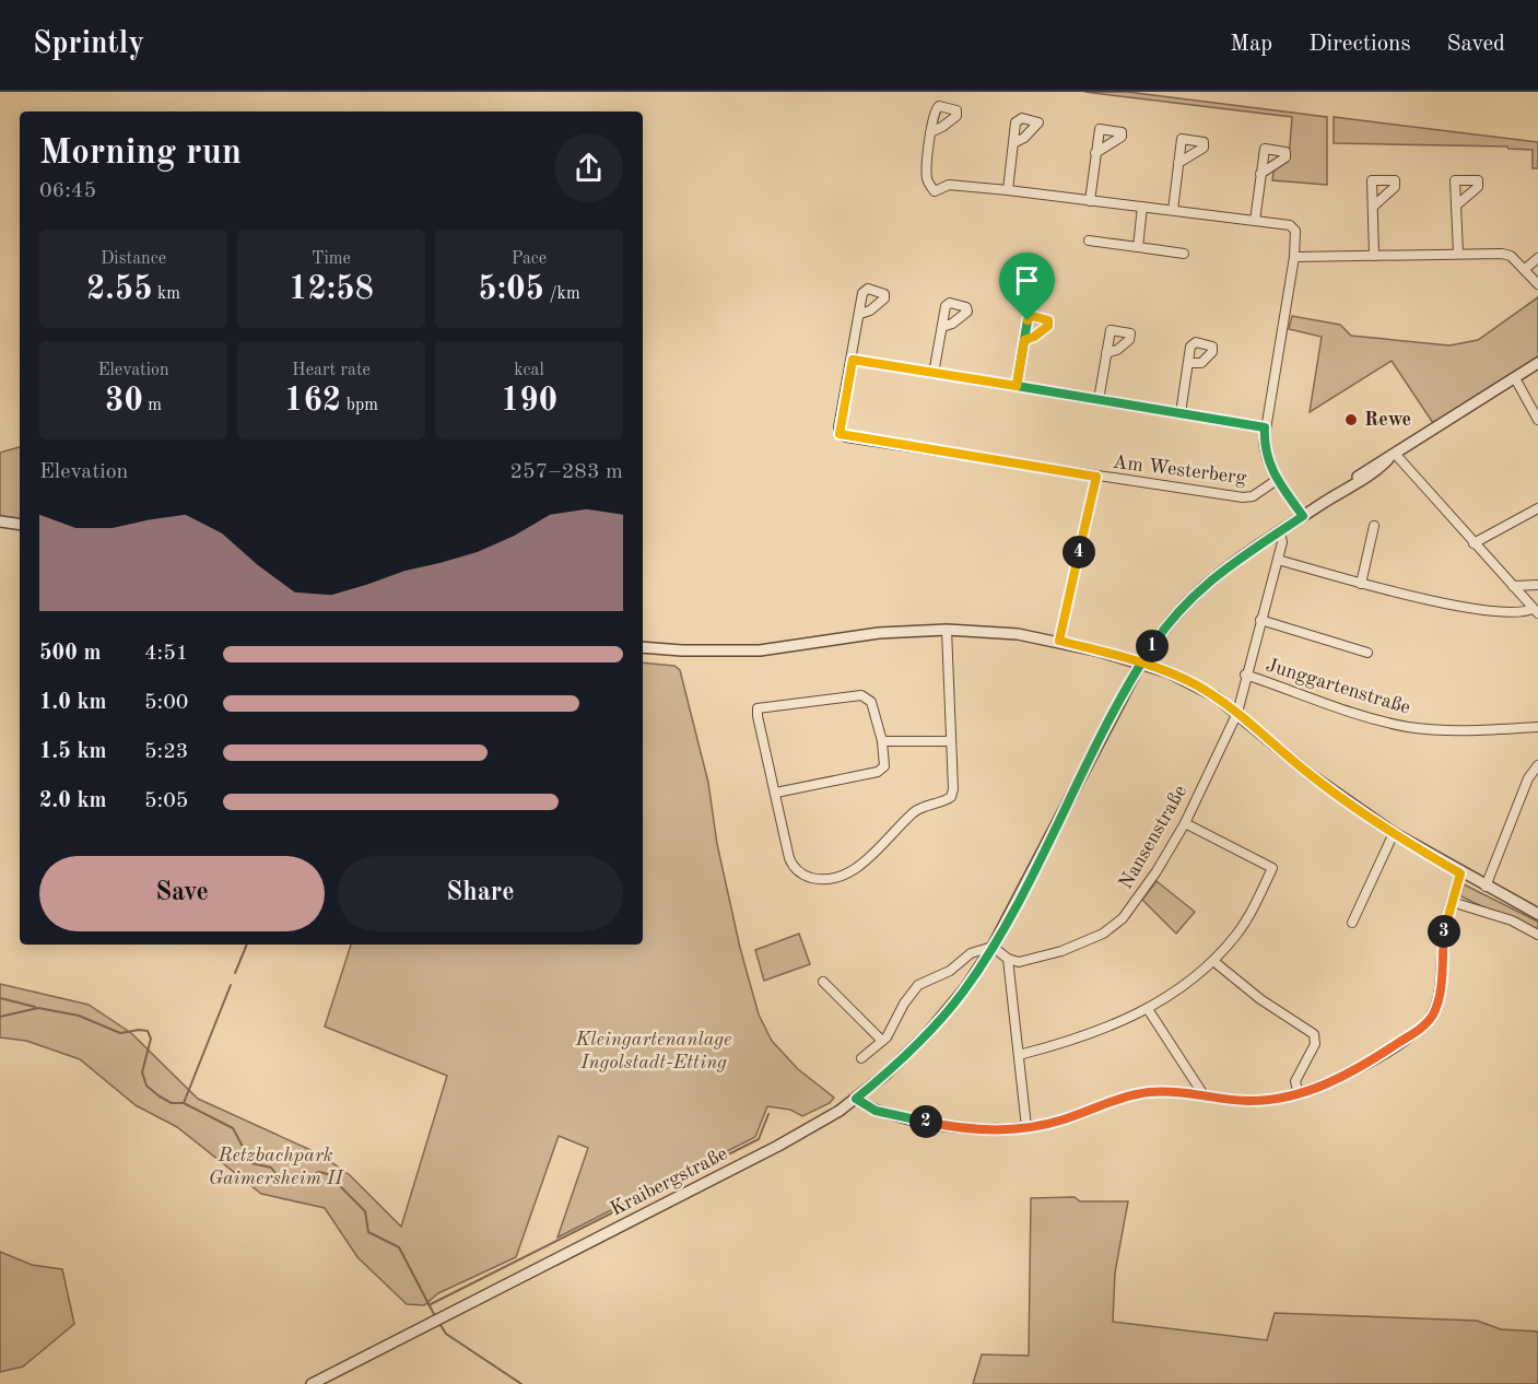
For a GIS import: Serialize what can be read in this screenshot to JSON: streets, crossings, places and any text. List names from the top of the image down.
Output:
{
  "streets": {
    "street": [
      "Am Westerberg",
      "Junggartenstraße",
      "Nansenstraße",
      "Kraibergstraße"
    ]
  },
  "crossings": [
    ["Junggartenstraße", "Nansenstraße"],
    ["Nansenstraße", "Kraibergstraße"]
  ],
  "parks": ["Kleingartenanlage Ingolstadt-Etting", "Retzbachpark Gaimersheim II"],
  "places": ["Rewe"],
  "page": {
    "header": "Sprintly",
    "nav": ["Map", "Directions", "Saved"],
    "heading": ["Morning run", "06:45"],
    "stats": [
      ["Distance", "2.55 km"],
      ["Time", "12:58"],
      ["Pace", "5:05 /km"],
      ["Elevation", "30 m"],
      ["Heart rate", "162 bpm"],
      ["kcal", "190"]
    ],
    "chart": ["Elevation", "257–283 m"],
    "pins": [
      "4",
      "1",
      "3",
      "2"
    ],
    "list": [
      {
        "name": "500 m",
        "note": "4:51"
      },
      {
        "name": "1.0 km",
        "note": "5:00"
      },
      {
        "name": "1.5 km",
        "note": "5:23"
      },
      {
        "name": "2.0 km",
        "note": "5:05"
      }
    ],
    "buttons": ["Save", "Share"]
  }
}
